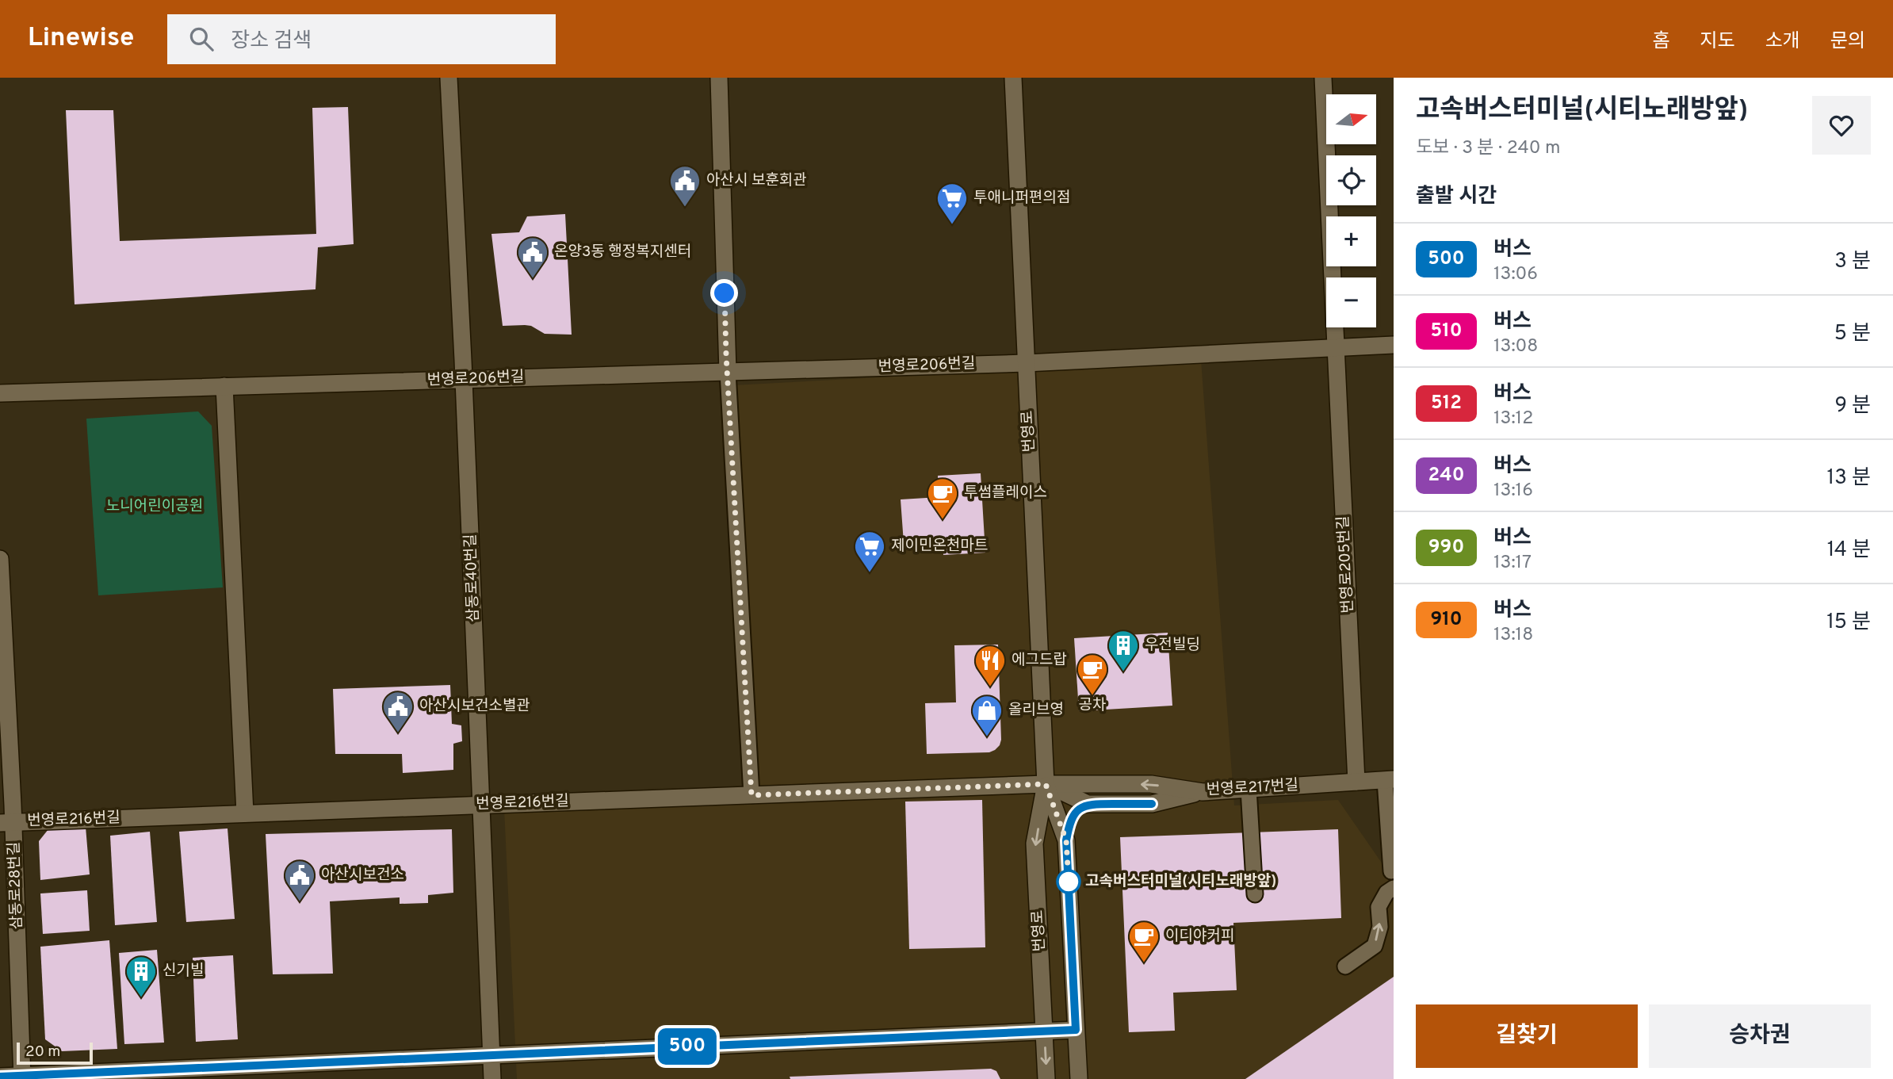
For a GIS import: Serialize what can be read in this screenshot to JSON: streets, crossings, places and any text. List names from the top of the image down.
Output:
{
  "streets": {
    "street": [
      "번영로206번길",
      "번영로",
      "번영로205번길",
      "삼동로40번길",
      "번영로217번길",
      "번영로216번길",
      "삼동로28번길"
    ]
  },
  "crossings": [
    ["번영로206번길", "번영로"],
    ["번영로206번길", "삼동로40번길"],
    ["번영로", "번영로217번길"],
    ["번영로", "번영로216번길"],
    ["번영로205번길", "번영로217번길"],
    ["삼동로40번길", "번영로216번길"],
    ["번영로217번길", "번영로216번길"],
    ["번영로216번길", "삼동로28번길"]
  ],
  "parks": ["노니어린이공원"],
  "places": {
    "public building": [
      "아산시 보훈회관",
      "온양3동 행정복지센터",
      "아산시보건소별관",
      "아산시보건소"
    ],
    "supermarket": ["투애니퍼편의점", "제이민온천마트"],
    "cafe": ["투썸플레이스", "공차", "이디야커피"],
    "building": ["우전빌딩", "신기빌"],
    "restaurant": ["에그드랍"],
    "shop": ["올리브영"],
    "other": ["고속버스터미널(시티노래방앞)"]
  },
  "lines": ["bus line 500"],
  "scale_bar": "20 m",
  "north": "right",
  "page": {
    "header": "Linewise",
    "search": "장소 검색",
    "nav": [
      "홈",
      "지도",
      "소개",
      "문의"
    ],
    "on_map": "500",
    "heading": [
      ["고속버스터미널(시티노래방앞)", "도보 · 3 분 · 240 m"],
      "출발 시간"
    ],
    "map_buttons": ["+", "−"],
    "list": [
      {
        "mark": "500",
        "name": "버스",
        "note": "13:06",
        "value": "3 분"
      },
      {
        "mark": "510",
        "name": "버스",
        "note": "13:08",
        "value": "5 분"
      },
      {
        "mark": "512",
        "name": "버스",
        "note": "13:12",
        "value": "9 분"
      },
      {
        "mark": "240",
        "name": "버스",
        "note": "13:16",
        "value": "13 분"
      },
      {
        "mark": "990",
        "name": "버스",
        "note": "13:17",
        "value": "14 분"
      },
      {
        "mark": "910",
        "name": "버스",
        "note": "13:18",
        "value": "15 분"
      }
    ],
    "buttons": ["길찾기", "승차권"],
    "scale": "20 m"
  }
}
